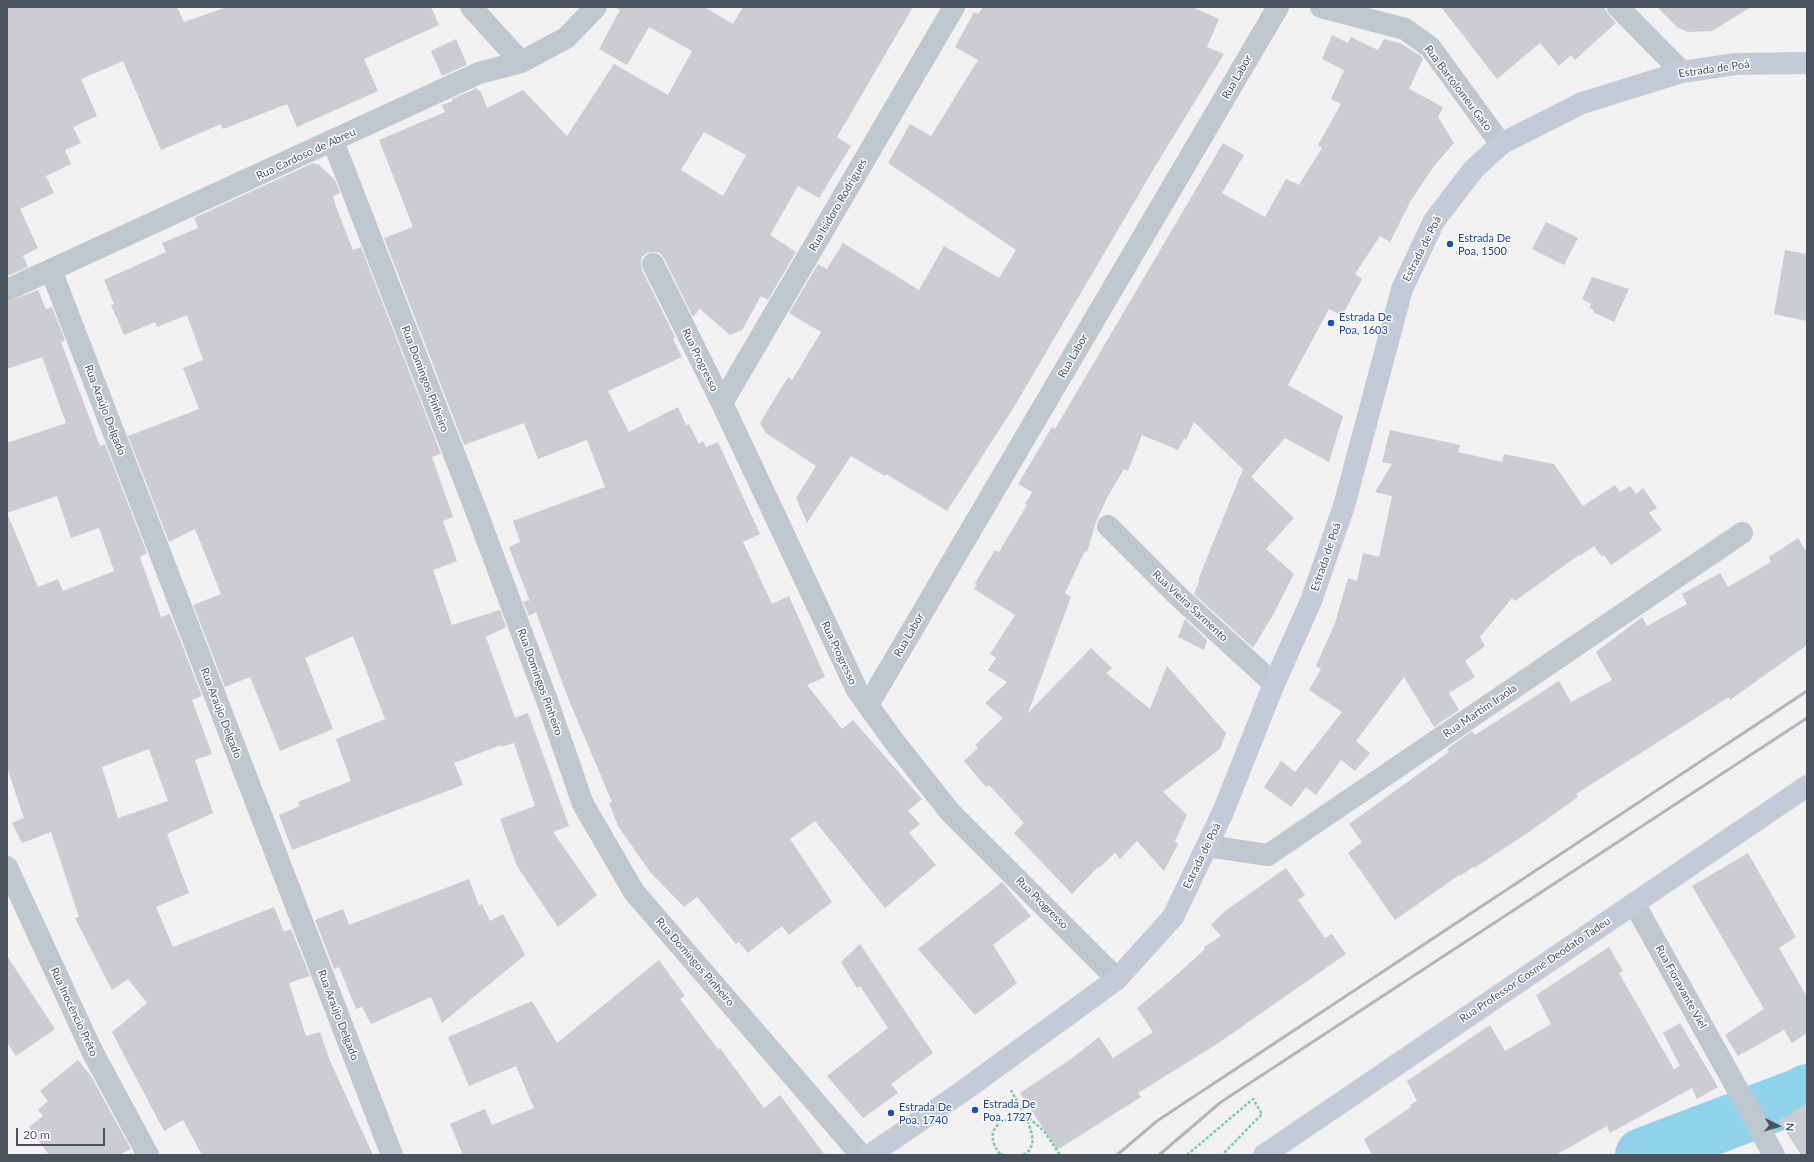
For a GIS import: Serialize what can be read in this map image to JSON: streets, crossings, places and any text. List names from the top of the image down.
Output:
{
  "streets": {
    "main road": ["Estrada de Poá", "Rua Professor Cosme Deodato Tadeu"],
    "street": [
      "Rua Labor",
      "Rua Bartolomeu Gato",
      "Rua Cardoso de Abreu",
      "Rua Isidoro Rodrigues",
      "Rua Progresso",
      "Rua Domingos Pinheiro",
      "Rua Araújo Delgado",
      "Rua Vieira Sarmento",
      "Rua Martim Iraola",
      "Rua Fioravante Viel",
      "Rua Inocêncio Prêto"
    ]
  },
  "crossings": [
    ["Estrada de Poá", "Rua Bartolomeu Gato"],
    ["Estrada de Poá", "Rua Progresso"],
    ["Estrada de Poá", "Rua Vieira Sarmento"],
    ["Estrada de Poá", "Rua Martim Iraola"],
    ["Rua Labor", "Rua Progresso"],
    ["Rua Cardoso de Abreu", "Rua Domingos Pinheiro"],
    ["Rua Cardoso de Abreu", "Rua Araújo Delgado"],
    ["Rua Isidoro Rodrigues", "Rua Progresso"],
    ["Rua Professor Cosme Deodato Tadeu", "Rua Fioravante Viel"]
  ],
  "places": [
    "Estrada De Poa, 1500",
    "Estrada De Poa, 1603",
    "Estrada De Poa, 1727",
    "Estrada De Poa, 1740"
  ],
  "scale_bar": "20 m",
  "north": "right"
}
